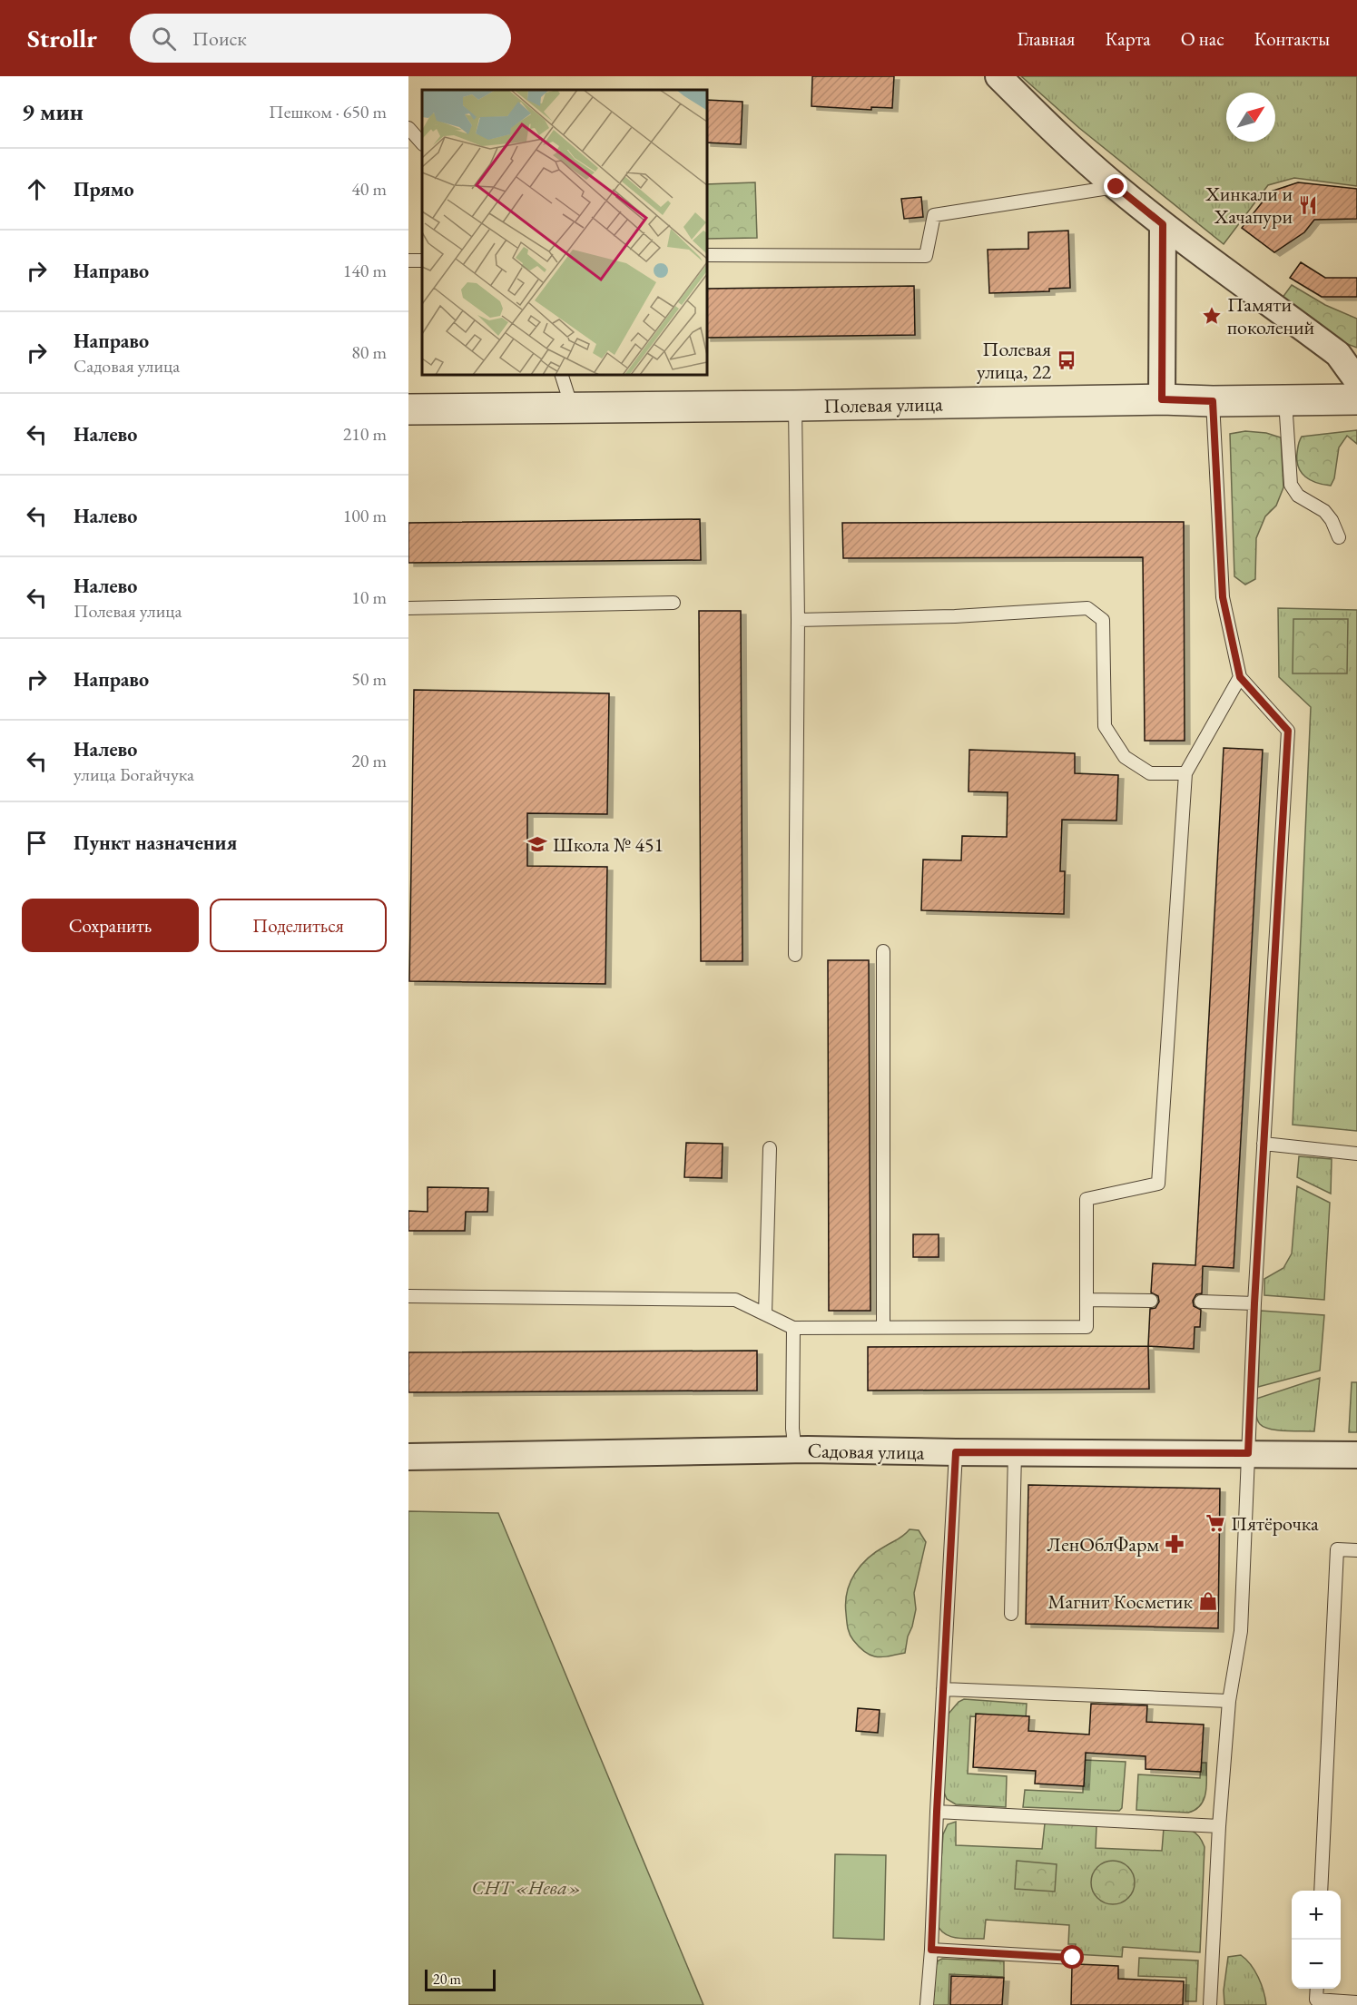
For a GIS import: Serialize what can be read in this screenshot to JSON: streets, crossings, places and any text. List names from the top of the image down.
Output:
{
  "streets": {
    "street": ["Полевая улица", "Садовая улица"]
  },
  "parks": ["СНТ «Нева»"],
  "places": {
    "restaurant": ["Хинкали и Хачапури"],
    "place": ["Памяти поколений"],
    "bus stop": ["Полевая улица, 22"],
    "school or university": ["Школа № 451"],
    "supermarket": ["Пятёрочка"],
    "pharmacy": ["ЛенОблФарм"],
    "shop": ["Магнит Косметик"]
  },
  "scale_bar": "20 m",
  "north": "top right",
  "page": {
    "header": "Strollr",
    "search": "Поиск",
    "nav": [
      "Главная",
      "Карта",
      "О нас",
      "Контакты"
    ],
    "heading": ["9 мин", "Пешком · 650 m"],
    "list": [
      ["Прямо", "40 m"],
      ["Направо", "140 m"],
      ["Направо", "Садовая улица", "80 m"],
      ["Налево", "210 m"],
      ["Налево", "100 m"],
      ["Налево", "Полевая улица", "10 m"],
      ["Направо", "50 m"],
      ["Налево", "улица Богайчука", "20 m"],
      "Пункт назначения"
    ],
    "buttons": ["Сохранить", "Поделиться"],
    "map_buttons": ["+", "−"],
    "scale": "20 m"
  }
}
